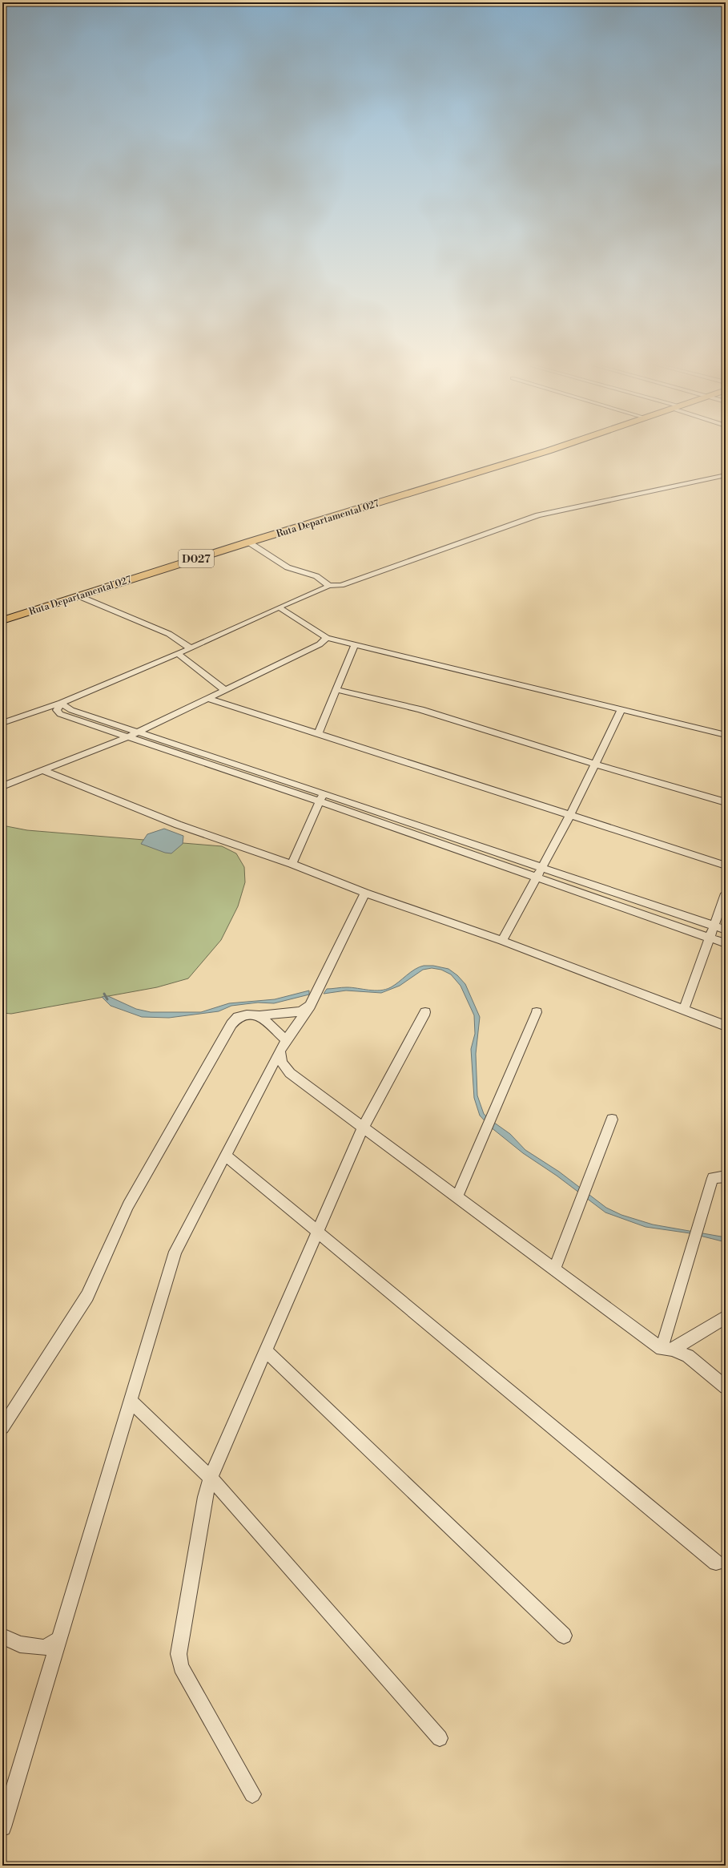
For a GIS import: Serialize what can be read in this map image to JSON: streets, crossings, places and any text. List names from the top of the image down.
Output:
{
  "streets": {
    "main road": ["Ruta Departamental 027", "D027"]
  }
}
